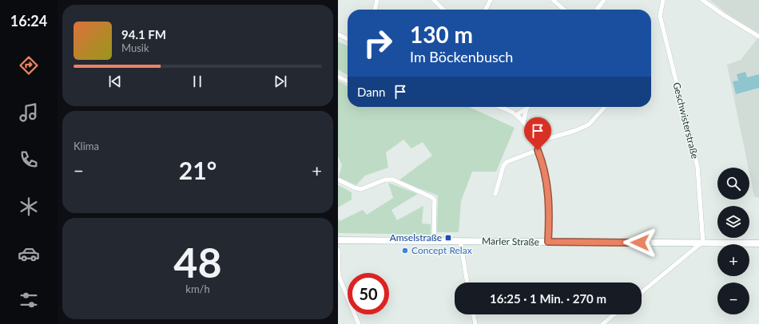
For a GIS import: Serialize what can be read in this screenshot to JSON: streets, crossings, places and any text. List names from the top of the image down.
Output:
{
  "streets": {
    "main road": ["Marler Straße"],
    "street": ["Geschwisterstraße"]
  },
  "crossings": [
    ["Geschwisterstraße", "Marler Straße"]
  ],
  "places": {
    "transit": ["Amselstraße"],
    "other": ["Concept Relax"]
  },
  "page": {
    "tabs": "16:24",
    "turn": ["130 m", "Im Böckenbusch"],
    "song": ["94.1 FM", "Musik"],
    "then": "Dann",
    "tile": [
      "Klima",
      ["48", "km/h"]
    ],
    "heat": ["−", "21°", "+"],
    "map_buttons": ["+", "−"],
    "limit": "50",
    "trip": "16:25 · 1 Min. · 270 m"
  }
}
